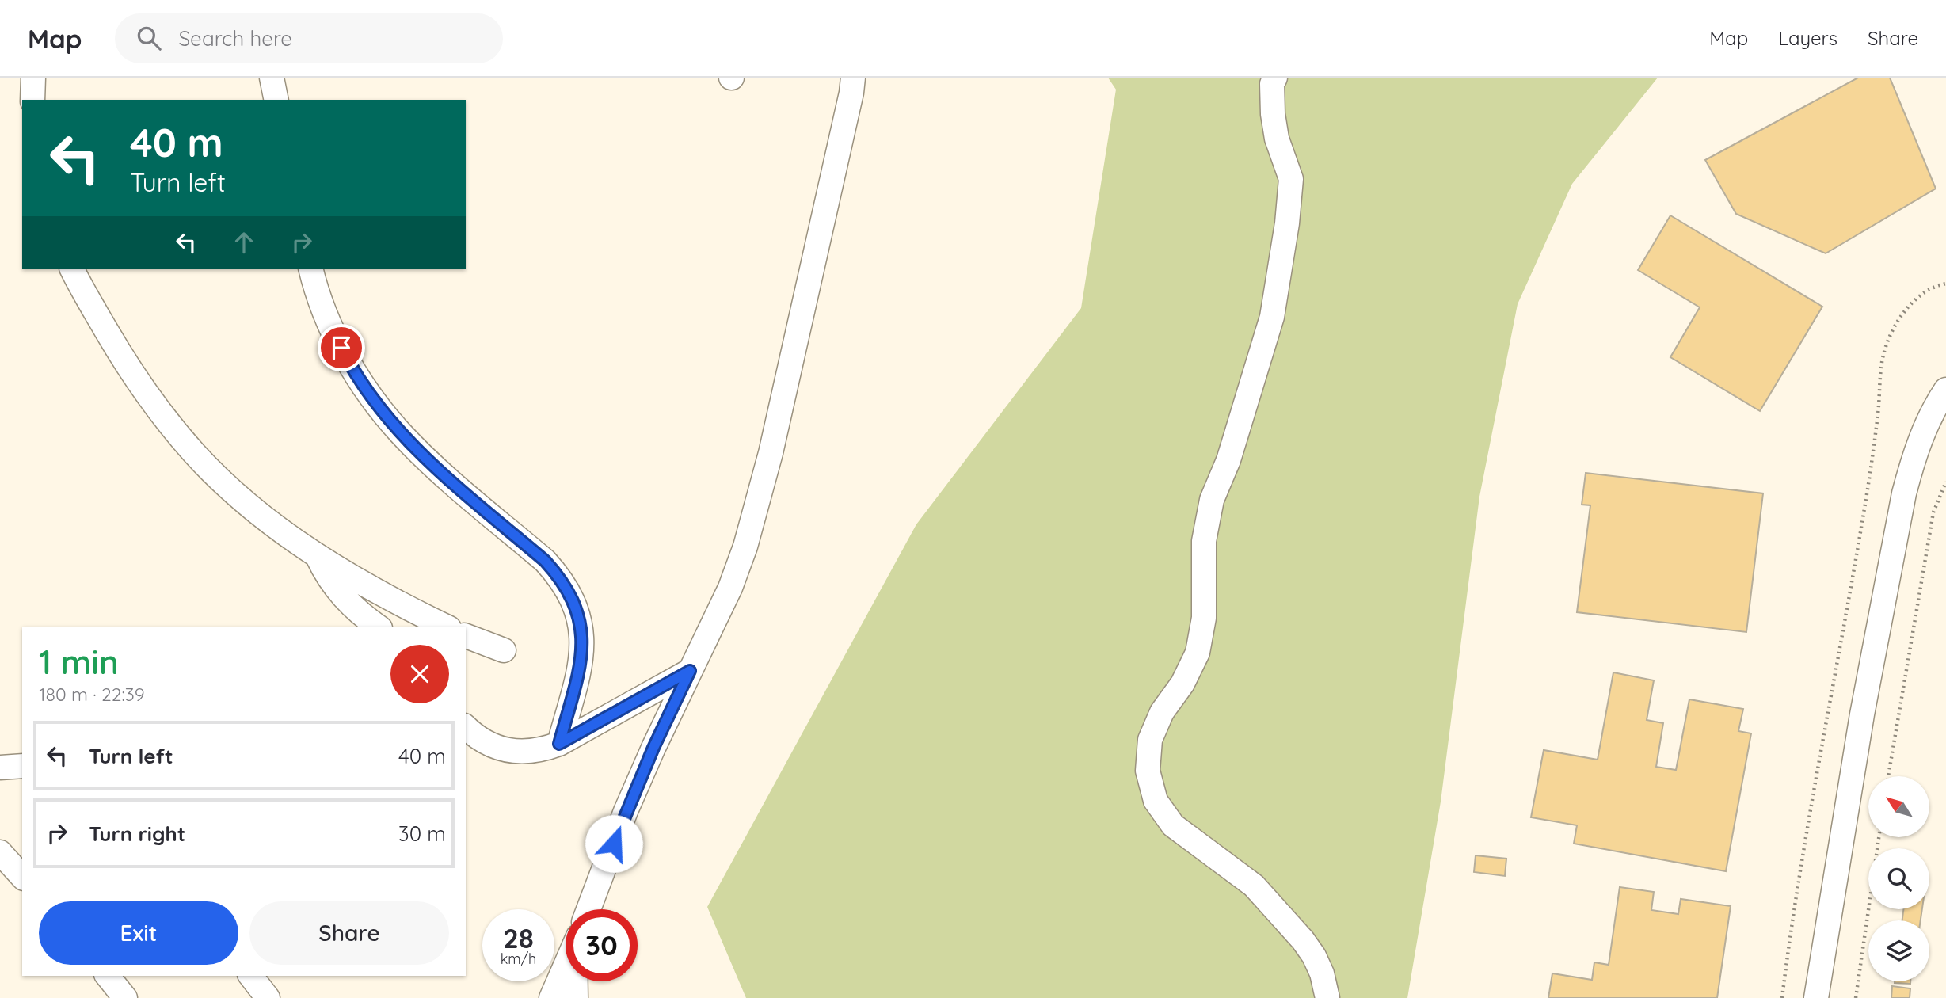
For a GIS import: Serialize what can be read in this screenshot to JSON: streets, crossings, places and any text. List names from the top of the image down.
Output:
{
  "north": "top left",
  "page": {
    "header": "Map",
    "search": "Search here",
    "nav": ["Map", "Layers", "Share"],
    "turn": ["40 m", "Turn left"],
    "heading": ["1 min", "180 m · 22:39"],
    "list": [
      {
        "name": "Turn left",
        "value": "40 m"
      },
      {
        "name": "Turn right",
        "value": "30 m"
      }
    ],
    "buttons": ["Exit", "Share"],
    "speed": "28 km/h",
    "limit": "30"
  }
}
